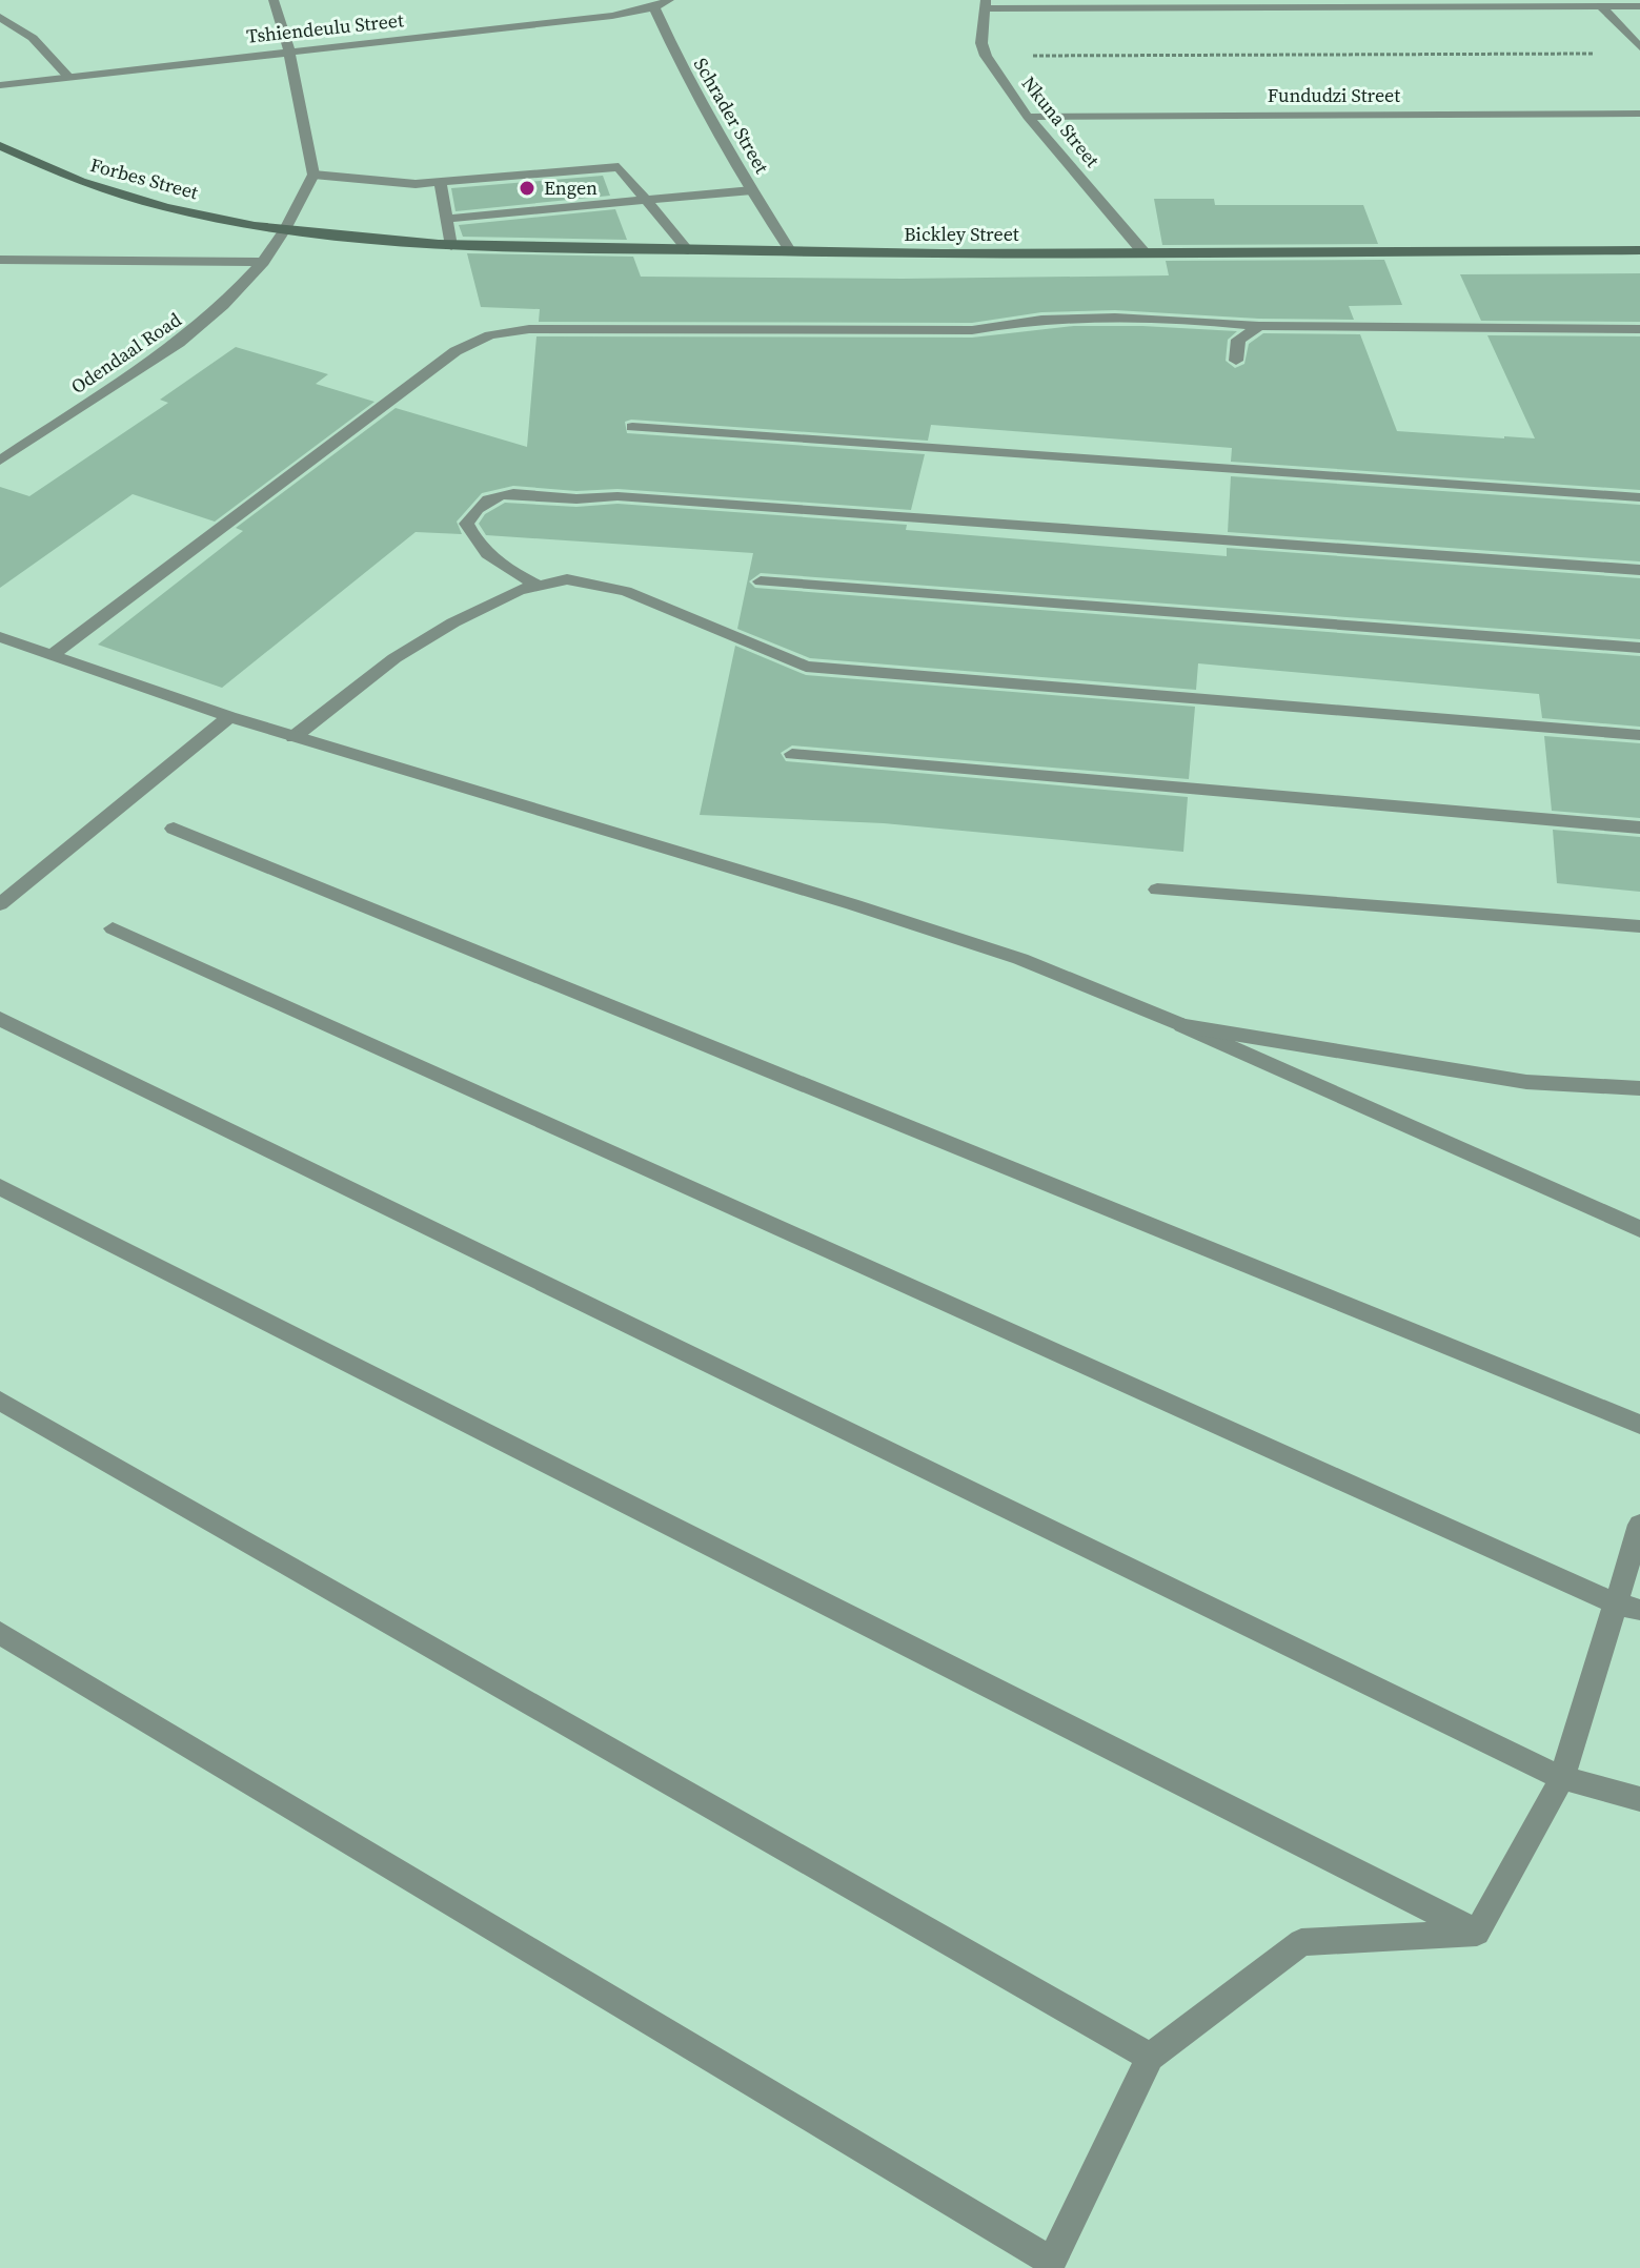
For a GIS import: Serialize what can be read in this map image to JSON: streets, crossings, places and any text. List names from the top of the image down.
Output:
{
  "streets": {
    "street": [
      "Tshiendeulu Street",
      "Fundudzi Street",
      "Schrader Street",
      "Nkuna Street",
      "Forbes Street",
      "Bickley Street",
      "Odendaal Road"
    ]
  },
  "crossings": [
    ["Tshiendeulu Street", "Schrader Street"],
    ["Fundudzi Street", "Nkuna Street"],
    ["Schrader Street", "Bickley Street"],
    ["Nkuna Street", "Bickley Street"],
    ["Forbes Street", "Bickley Street"],
    ["Forbes Street", "Odendaal Road"],
    ["Bickley Street", "Odendaal Road"]
  ],
  "places": ["Engen"]
}
